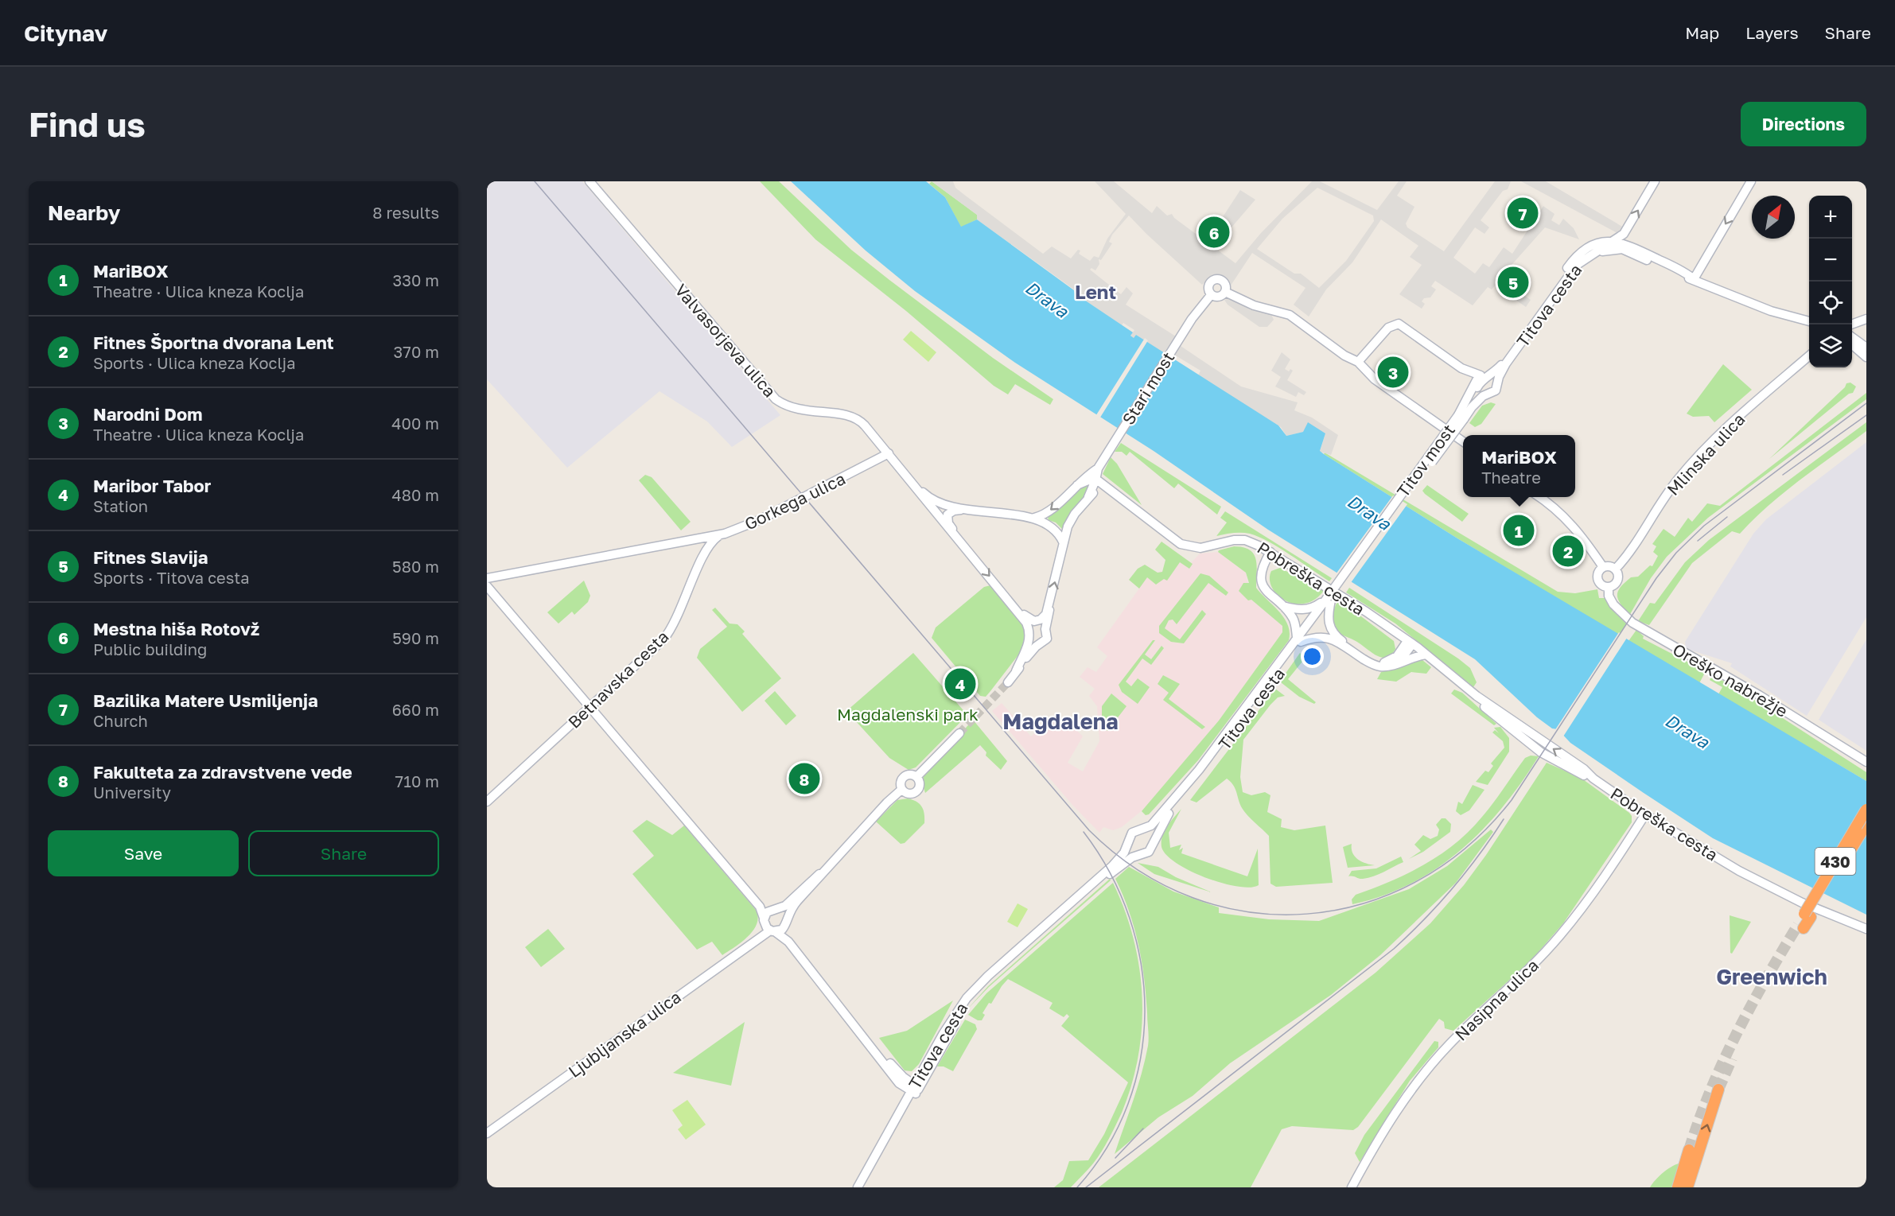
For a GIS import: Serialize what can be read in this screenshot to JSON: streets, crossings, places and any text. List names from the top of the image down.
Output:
{
  "streets": {
    "highway": ["430"],
    "street": [
      "Titova cesta",
      "Valvasorjeva ulica",
      "Stari most",
      "Mlinska ulica",
      "Titov most",
      "Gorkega ulica",
      "Pobreška cesta",
      "Betnavska cesta",
      "Oreško nabrežje",
      "Nasipna ulica",
      "Ljubljanska ulica"
    ]
  },
  "crossings": [
    ["Titova cesta", "Titov most"],
    ["Valvasorjeva ulica", "Gorkega ulica"],
    ["Mlinska ulica", "Oreško nabrežje"],
    ["Gorkega ulica", "Betnavska cesta"],
    ["Pobreška cesta", "430"],
    ["Pobreška cesta", "Nasipna ulica"]
  ],
  "districts": ["Lent", "Magdalena", "Greenwich"],
  "water": ["Drava"],
  "parks": ["Magdalenski park"],
  "north": "top right",
  "page": {
    "header": "Citynav",
    "nav": ["Map", "Layers", "Share"],
    "buttons": [
      "Directions",
      ["Save", "Share"]
    ],
    "title": "Find us",
    "heading": ["Nearby", "8 results"],
    "map_buttons": ["+", "−"],
    "pins": [
      "7",
      "6",
      "5",
      "3",
      "1",
      "2",
      "4",
      "8"
    ],
    "list": [
      {
        "mark": "1",
        "name": "MariBOX",
        "note": "Theatre · Ulica kneza Koclja",
        "value": "330 m"
      },
      {
        "mark": "2",
        "name": "Fitnes Športna dvorana Lent",
        "note": "Sports · Ulica kneza Koclja",
        "value": "370 m"
      },
      {
        "mark": "3",
        "name": "Narodni Dom",
        "note": "Theatre · Ulica kneza Koclja",
        "value": "400 m"
      },
      {
        "mark": "4",
        "name": "Maribor Tabor",
        "note": "Station",
        "value": "480 m"
      },
      {
        "mark": "5",
        "name": "Fitnes Slavija",
        "note": "Sports · Titova cesta",
        "value": "580 m"
      },
      {
        "mark": "6",
        "name": "Mestna hiša Rotovž",
        "note": "Public building",
        "value": "590 m"
      },
      {
        "mark": "7",
        "name": "Bazilika Matere Usmiljenja",
        "note": "Church",
        "value": "660 m"
      },
      {
        "mark": "8",
        "name": "Fakulteta za zdravstvene vede",
        "note": "University",
        "value": "710 m"
      }
    ],
    "popup": ["MariBOX", "Theatre"]
  }
}
